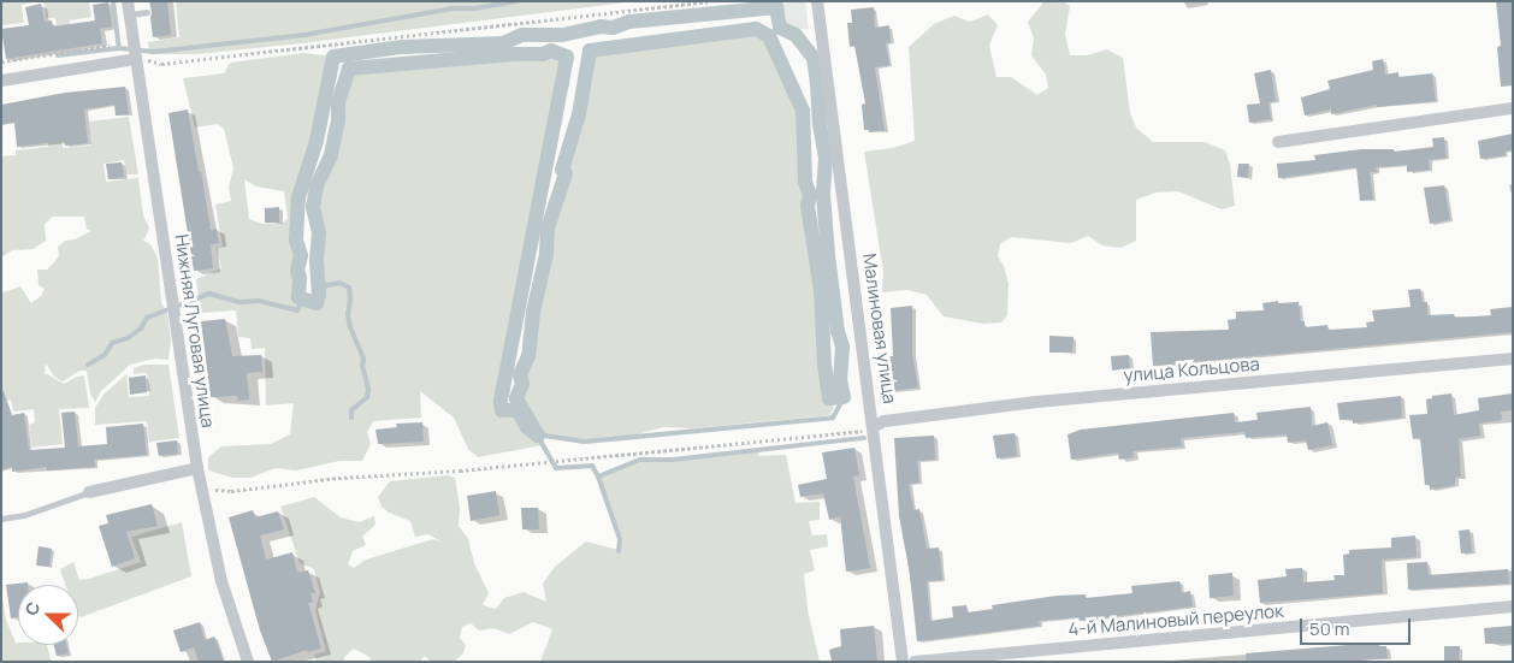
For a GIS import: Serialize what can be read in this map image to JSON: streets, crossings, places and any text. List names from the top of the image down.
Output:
{
  "streets": {
    "street": [
      "Малиновая улица",
      "Нижняя Луговая улица",
      "улица Кольцова",
      "4-й Малиновый переулок"
    ]
  },
  "crossings": [
    ["Малиновая улица", "улица Кольцова"]
  ],
  "scale_bar": "50 m",
  "north": "left"
}
